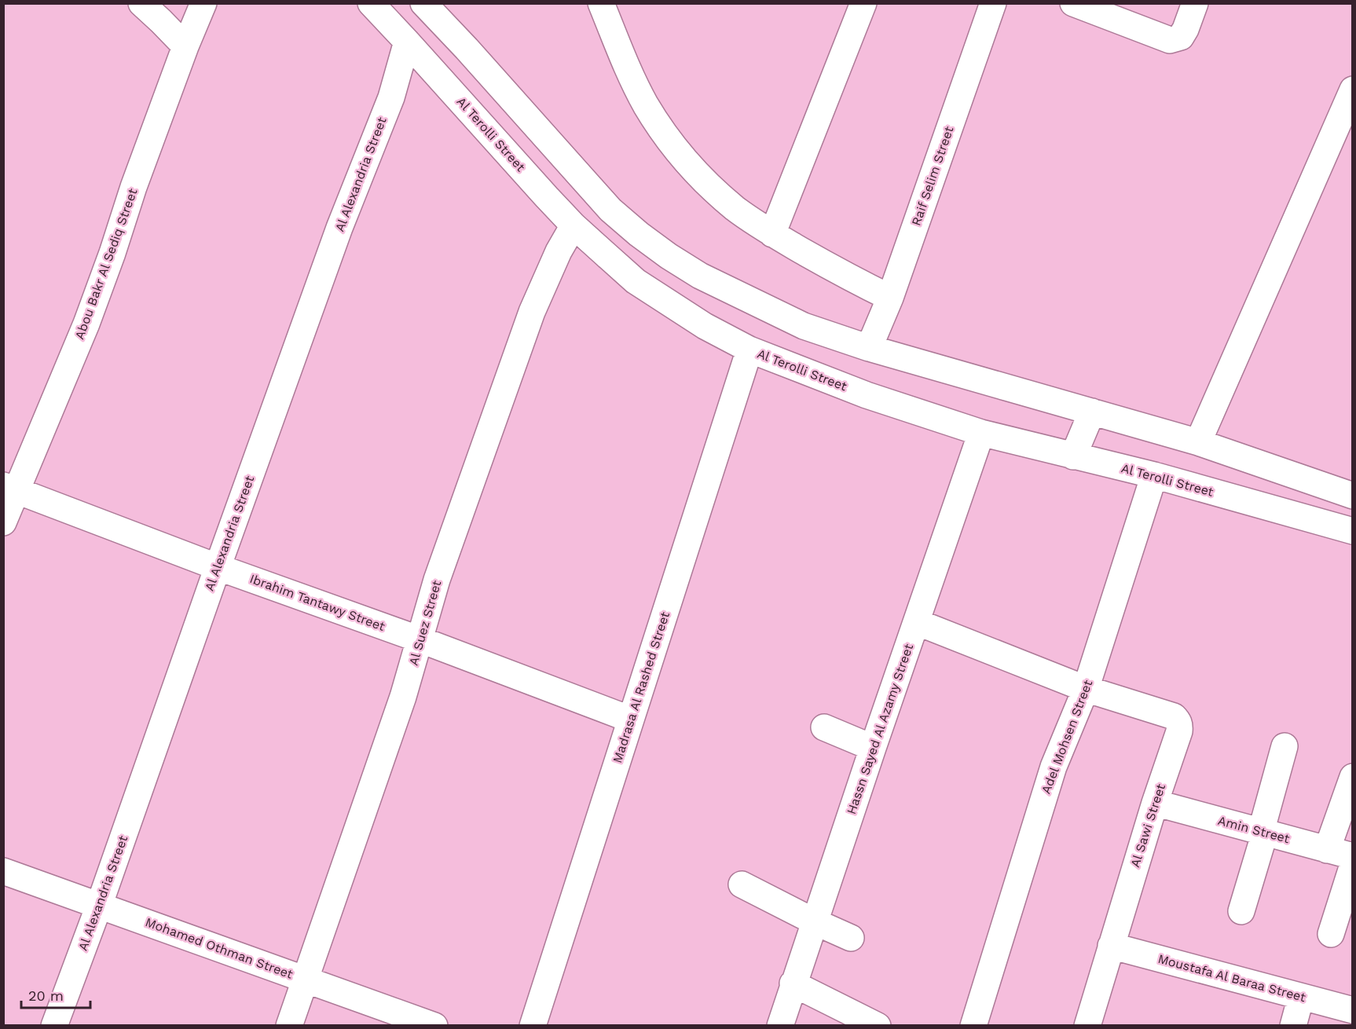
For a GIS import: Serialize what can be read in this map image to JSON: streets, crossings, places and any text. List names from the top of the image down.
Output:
{
  "streets": {
    "street": [
      "Al Terolli Street",
      "Al Alexandria Street",
      "Raif Selim Street",
      "Abou Bakr Al Sediq Street",
      "Ibrahim Tantawy Street",
      "Al Suez Street",
      "Madrasa Al Rashed Street",
      "Hassn Sayed Al Azamy Street",
      "Adel Mohsen Street",
      "Al Sawi Street",
      "Amin Street",
      "Mohamed Othman Street",
      "Moustafa Al Baraa Street"
    ]
  },
  "crossings": [
    ["Al Terolli Street", "Al Alexandria Street"],
    ["Al Terolli Street", "Al Suez Street"],
    ["Al Terolli Street", "Madrasa Al Rashed Street"],
    ["Al Terolli Street", "Hassn Sayed Al Azamy Street"],
    ["Al Terolli Street", "Adel Mohsen Street"],
    ["Al Alexandria Street", "Ibrahim Tantawy Street"],
    ["Al Alexandria Street", "Mohamed Othman Street"],
    ["Abou Bakr Al Sediq Street", "Ibrahim Tantawy Street"],
    ["Ibrahim Tantawy Street", "Al Suez Street"],
    ["Ibrahim Tantawy Street", "Madrasa Al Rashed Street"],
    ["Al Suez Street", "Mohamed Othman Street"],
    ["Adel Mohsen Street", "Al Sawi Street"],
    ["Al Sawi Street", "Amin Street"],
    ["Al Sawi Street", "Moustafa Al Baraa Street"]
  ],
  "scale_bar": "20 m"
}
